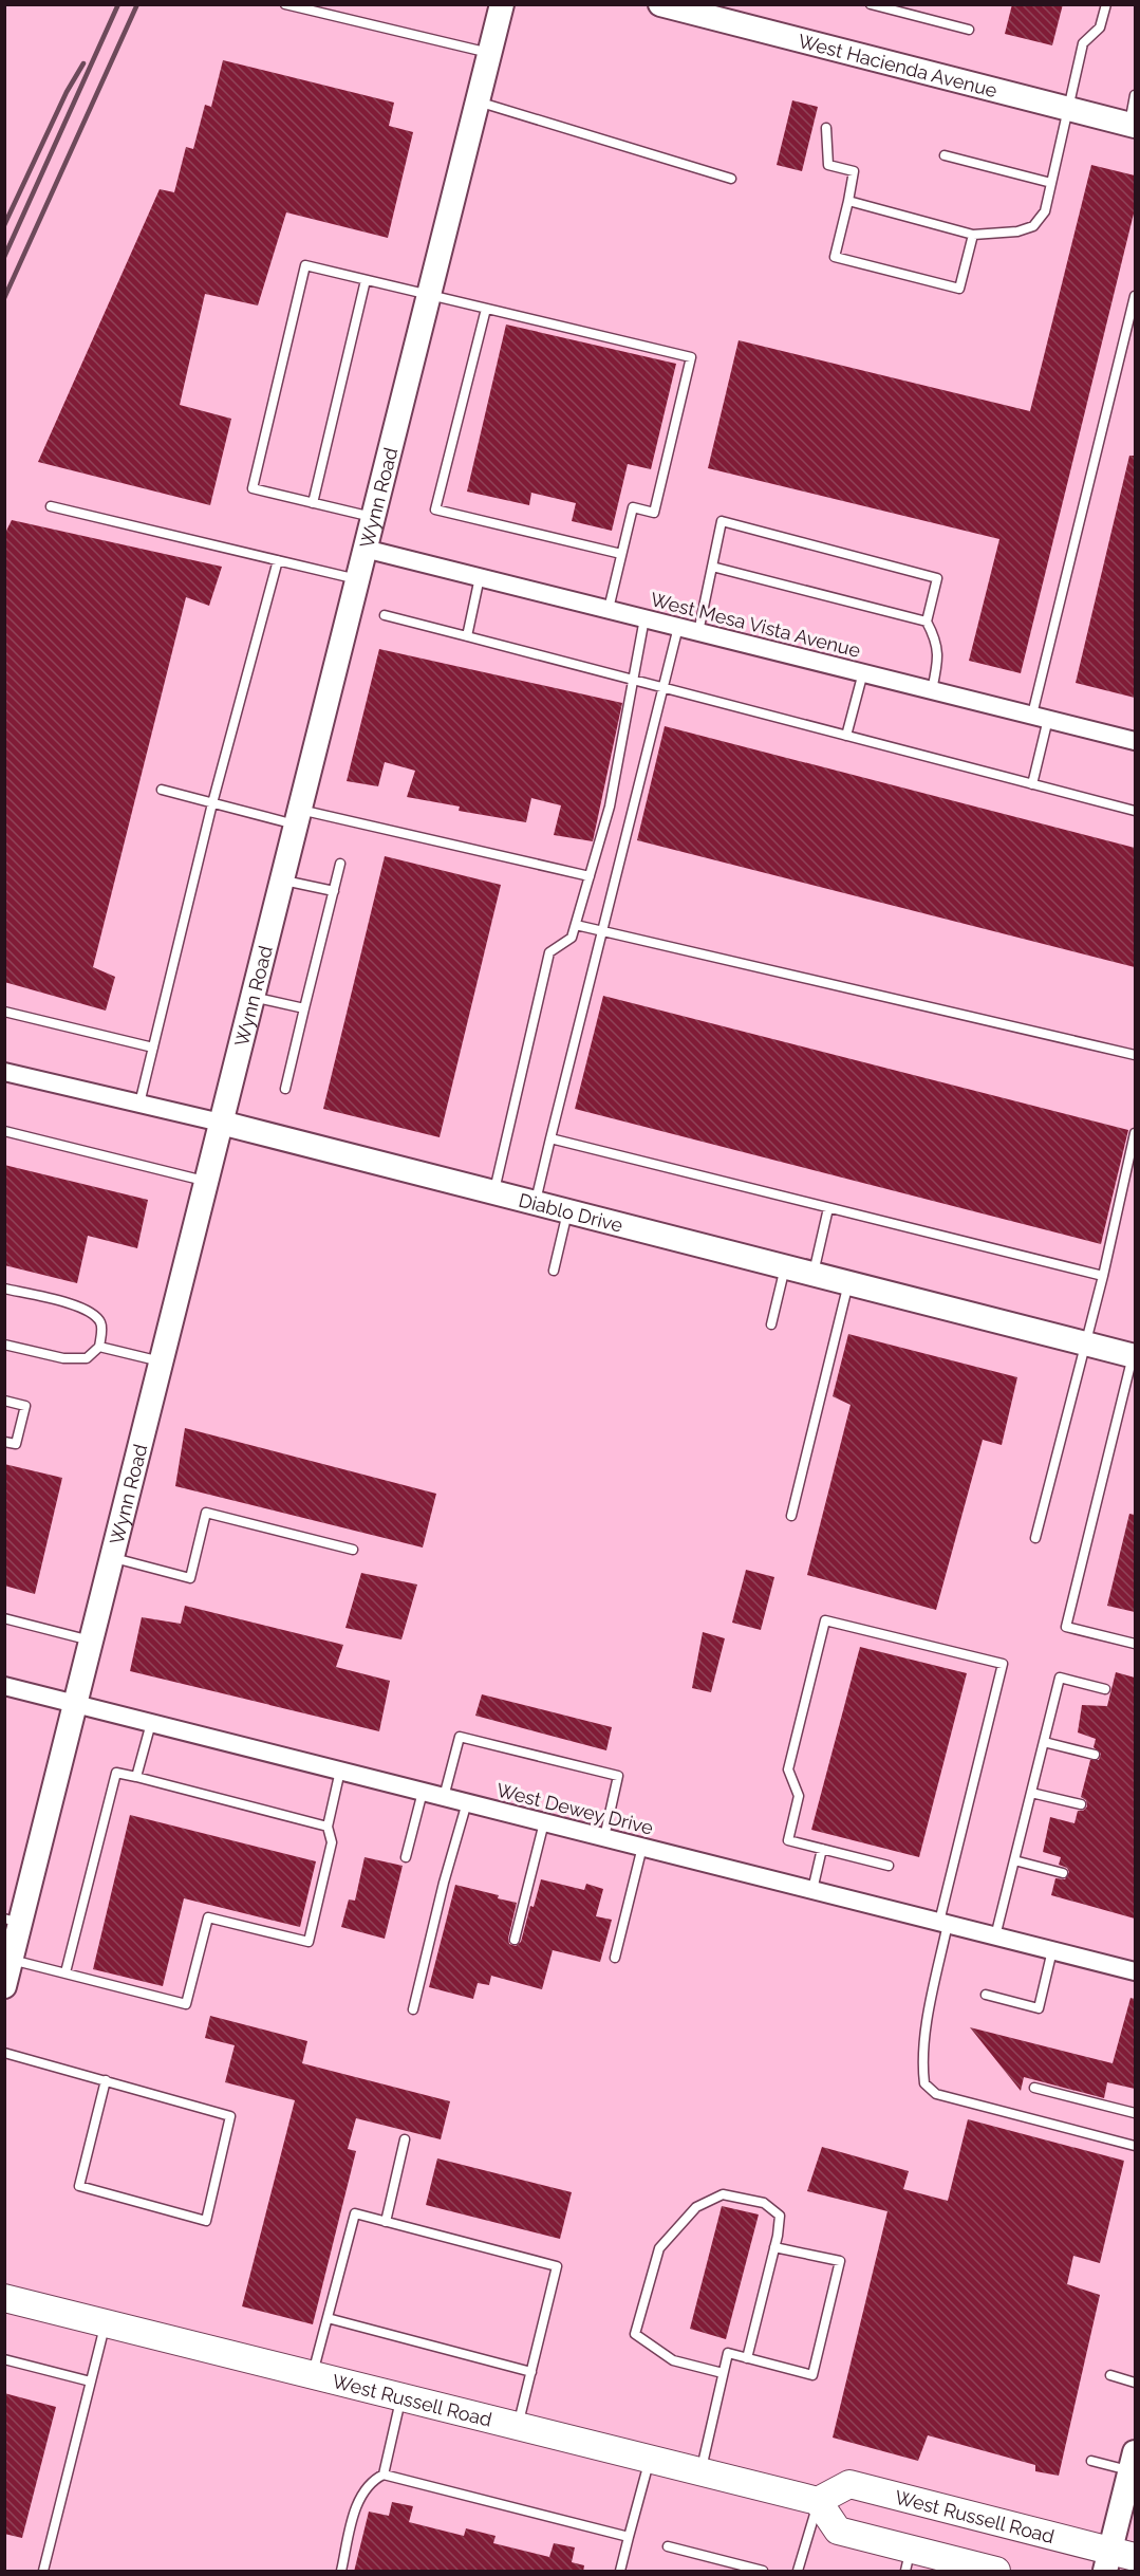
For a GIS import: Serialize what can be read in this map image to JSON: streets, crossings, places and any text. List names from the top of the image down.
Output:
{
  "streets": {
    "main road": ["West Russell Road"],
    "street": [
      "West Hacienda Avenue",
      "Wynn Road",
      "West Mesa Vista Avenue",
      "Diablo Drive",
      "West Dewey Drive"
    ]
  },
  "crossings": [
    ["Wynn Road", "West Mesa Vista Avenue"],
    ["Wynn Road", "Diablo Drive"],
    ["Wynn Road", "West Dewey Drive"]
  ]
}
